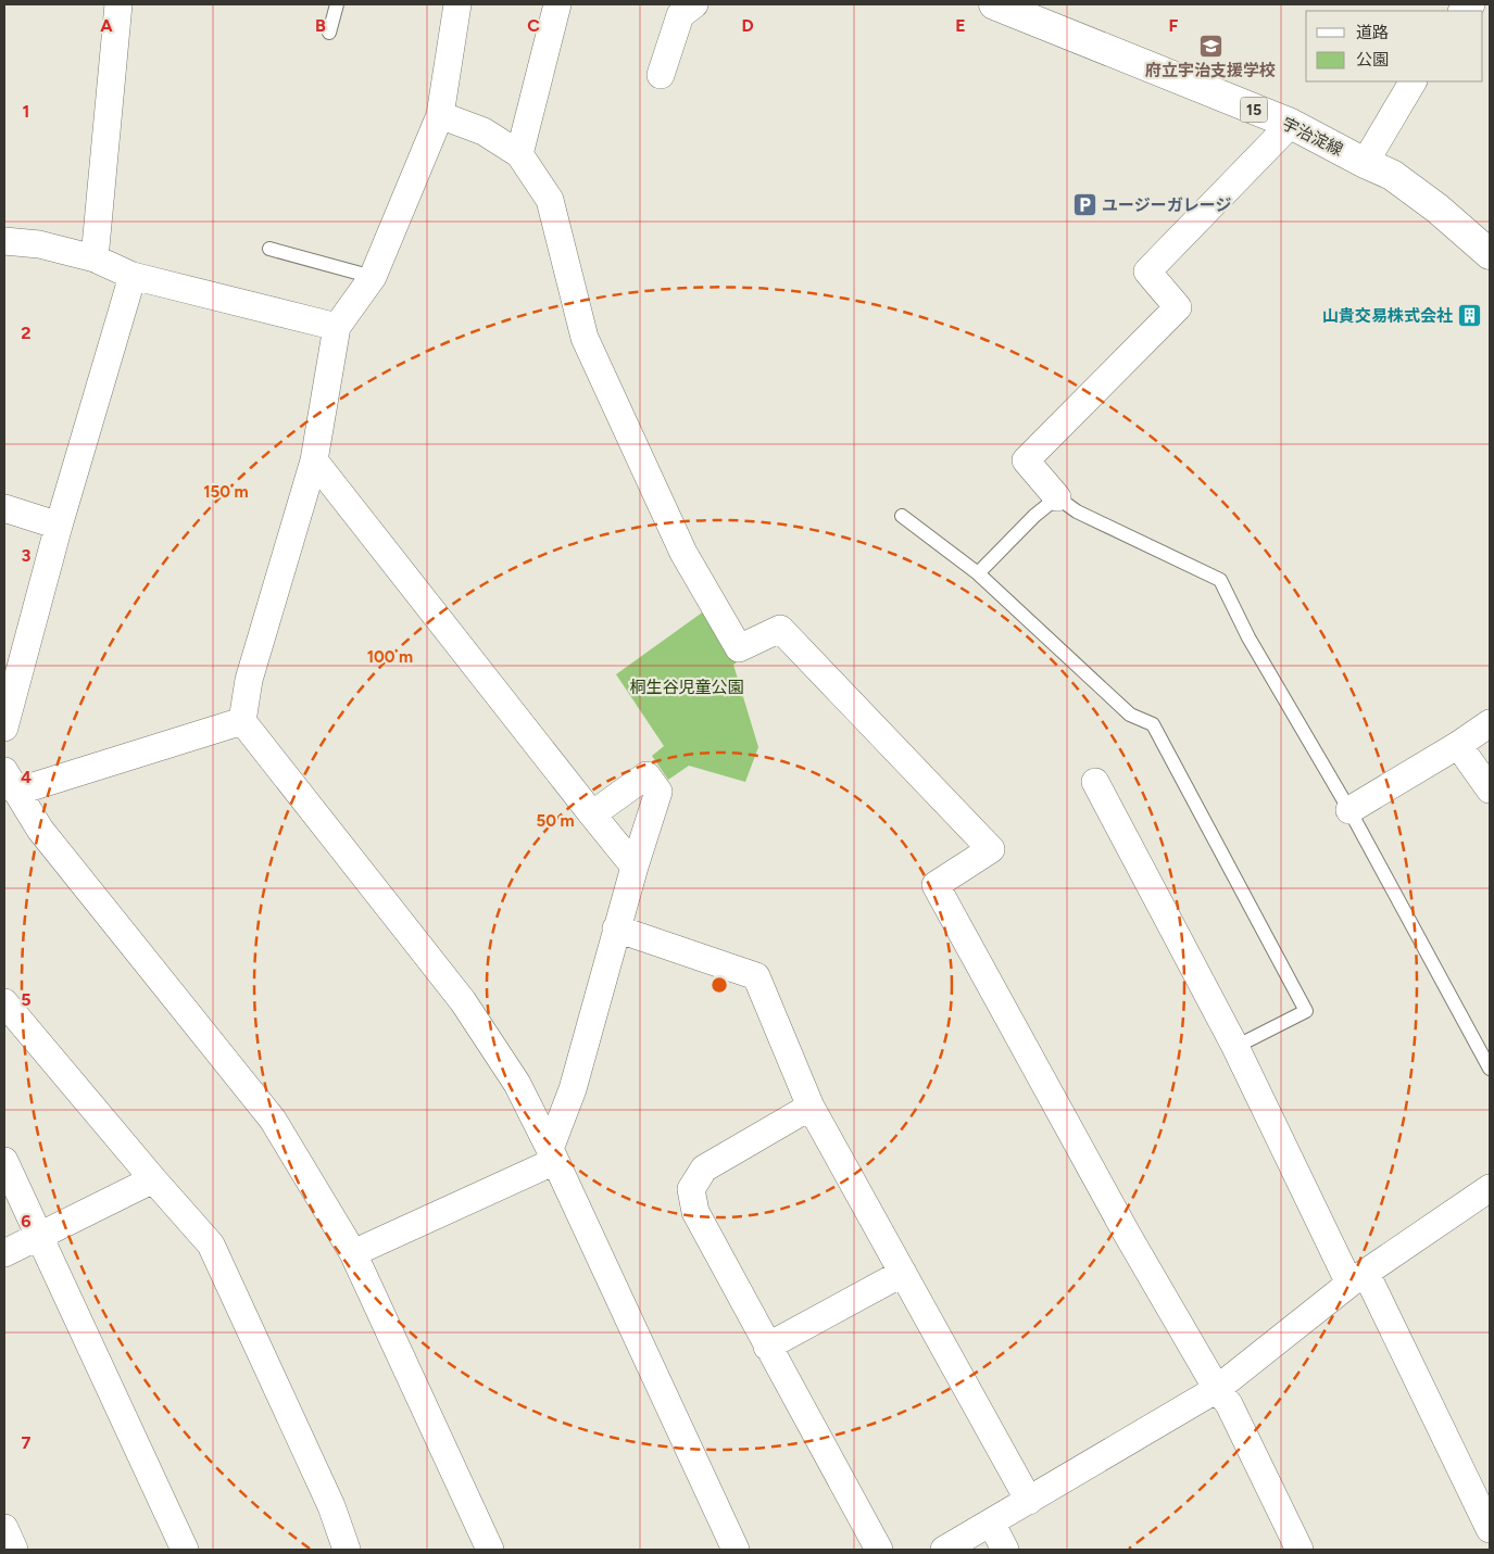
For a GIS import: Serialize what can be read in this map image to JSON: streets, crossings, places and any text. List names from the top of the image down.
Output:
{
  "streets": {
    "main road": ["15", "宇治淀線"]
  },
  "parks": ["桐生谷児童公園"],
  "places": {
    "school or university": ["府立宇治支援学校"],
    "parking": ["ユージーガレージ"],
    "building": ["山貴交易株式会社"]
  },
  "legend": ["道路", "公園"],
  "grid": {
    "columns": [
      "A",
      "B",
      "C",
      "D",
      "E",
      "F"
    ],
    "rows": [
      "1",
      "2",
      "3",
      "4",
      "5",
      "6",
      "7"
    ]
  },
  "rings": ["150 m", "100 m", "50 m"]
}
